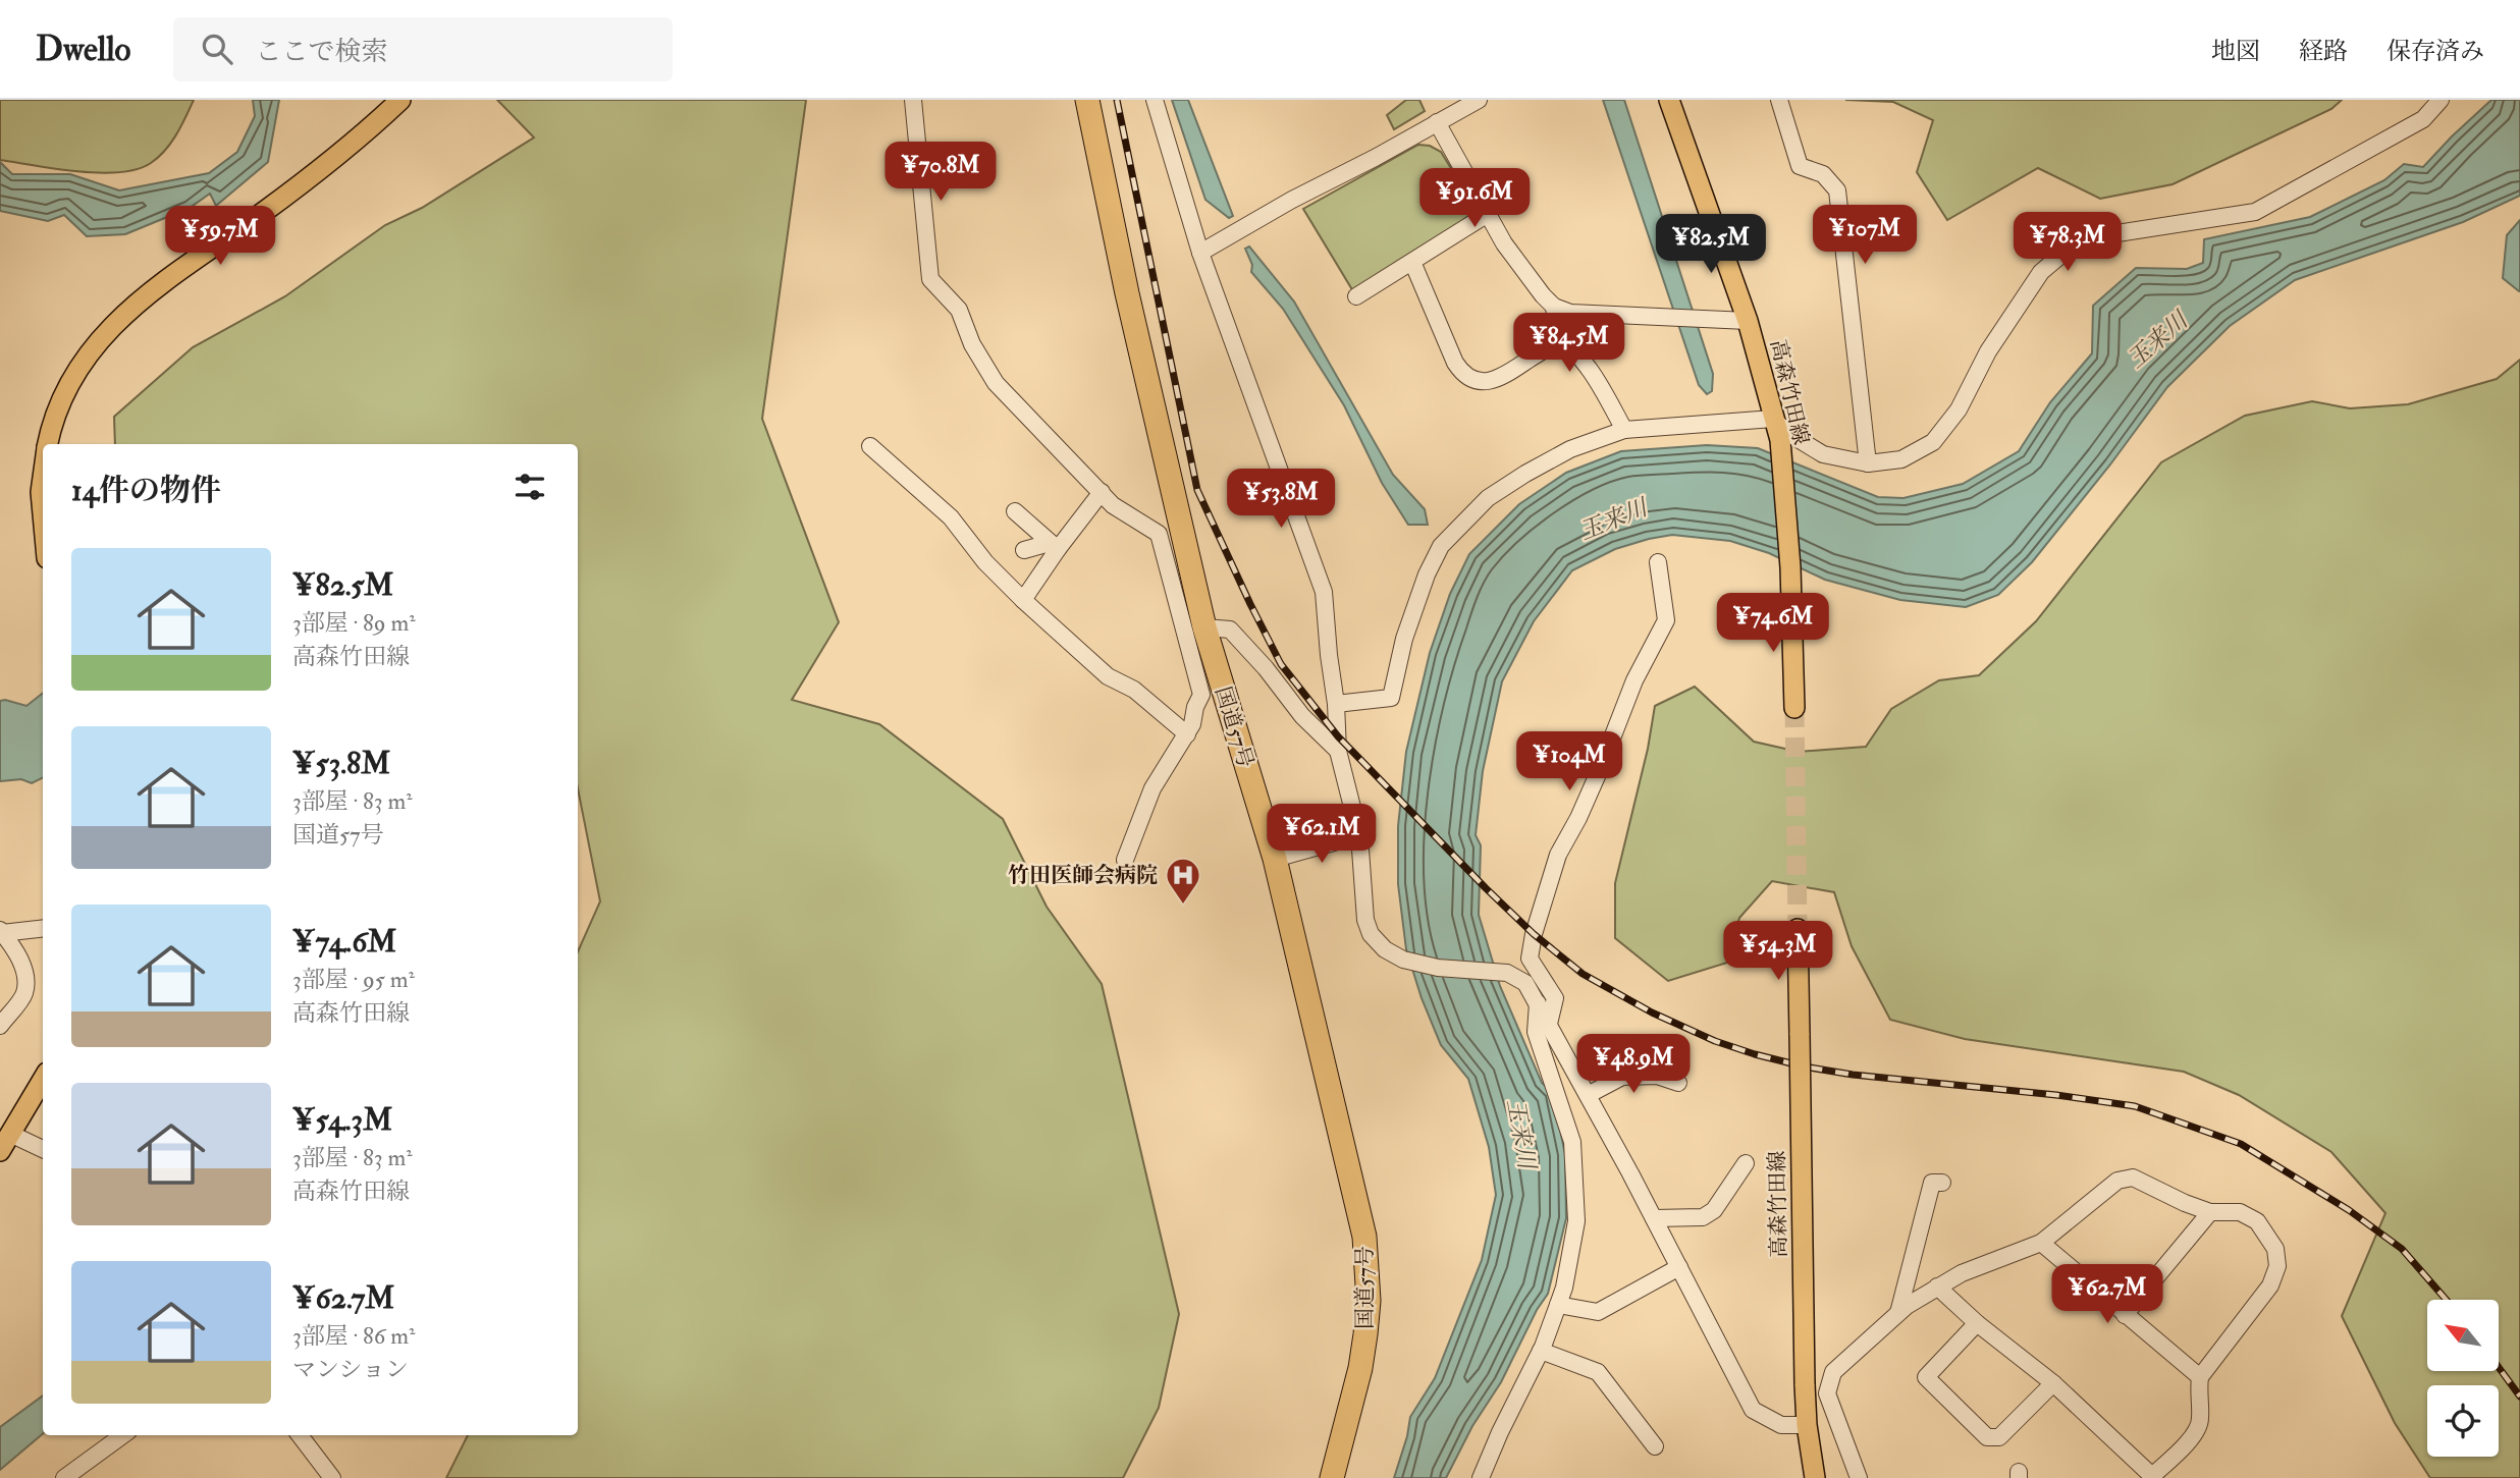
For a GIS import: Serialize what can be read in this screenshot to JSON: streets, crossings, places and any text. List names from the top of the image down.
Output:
{
  "streets": {
    "highway": ["国道57号"],
    "main road": ["高森竹田線"]
  },
  "water": ["玉来川"],
  "places": {
    "hospital": ["竹田医師会病院"]
  },
  "north": "top left",
  "page": {
    "header": "Dwello",
    "search": "ここで検索",
    "nav": ["地図", "経路", "保存済み"],
    "price": [
      "¥70.8M",
      "¥91.6M",
      "¥107M",
      "¥59.7M",
      "¥78.3M",
      "¥82.5M",
      "¥84.5M",
      "¥53.8M",
      "¥74.6M",
      "¥104M",
      "¥62.1M",
      "¥54.3M",
      "¥48.9M",
      "¥62.7M"
    ],
    "heading": "14件の物件",
    "list": [
      {
        "name": "¥82.5M",
        "note": "3部屋 · 89 m² · 高森竹田線"
      },
      {
        "name": "¥53.8M",
        "note": "3部屋 · 83 m² · 国道57号"
      },
      {
        "name": "¥74.6M",
        "note": "3部屋 · 95 m² · 高森竹田線"
      },
      {
        "name": "¥54.3M",
        "note": "3部屋 · 83 m² · 高森竹田線"
      },
      {
        "name": "¥62.7M",
        "note": "3部屋 · 86 m² · マンション"
      }
    ]
  }
}
